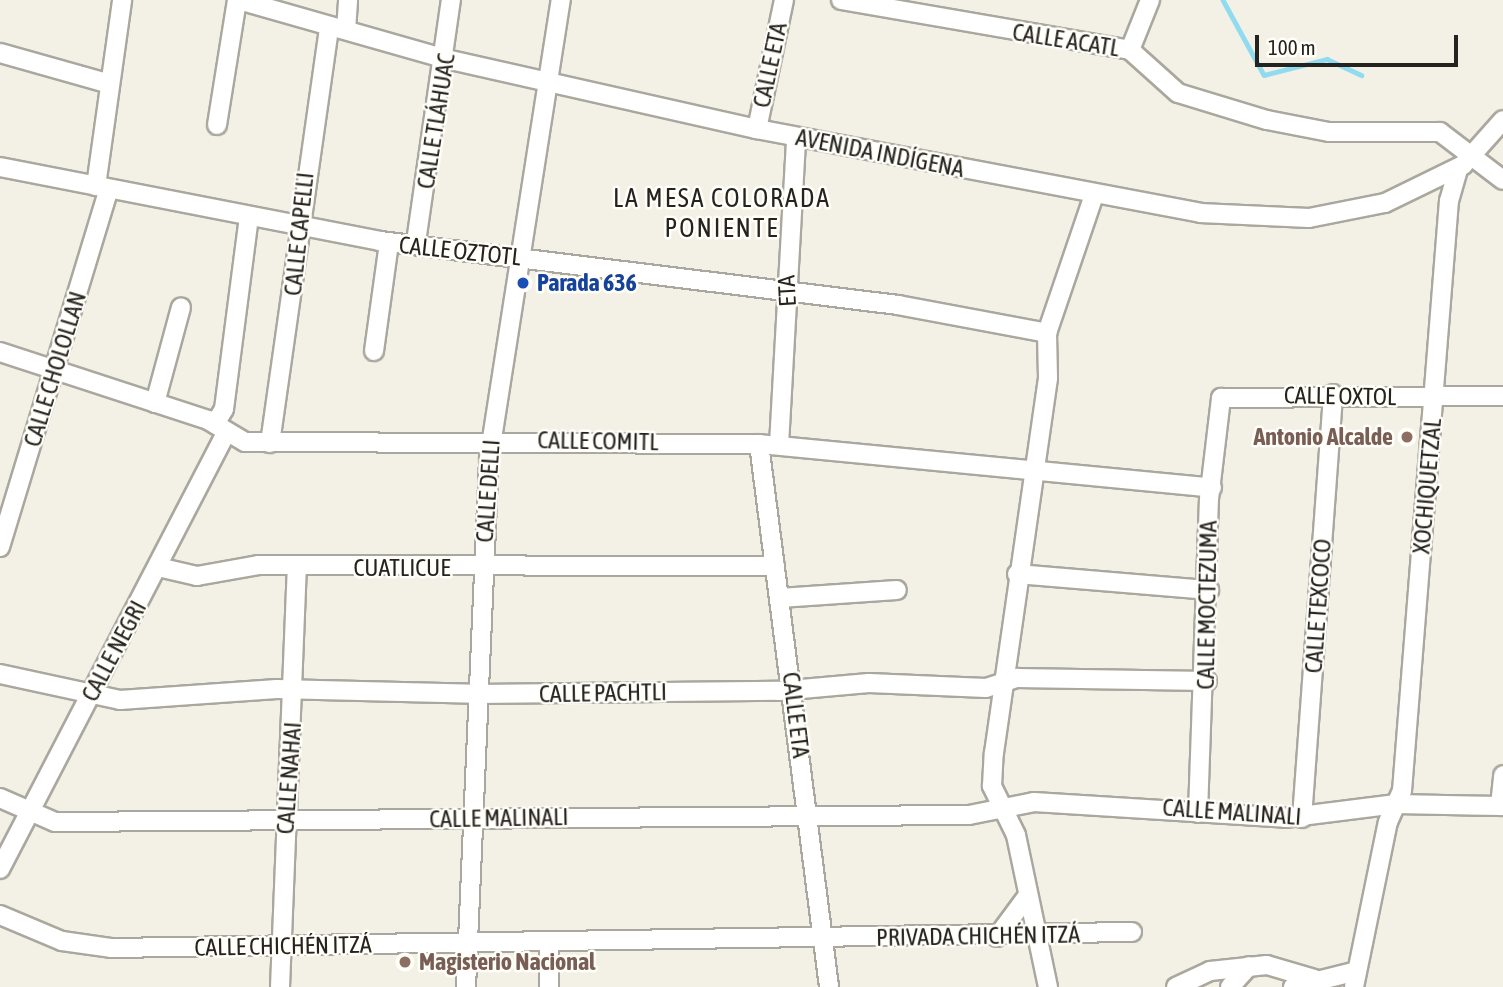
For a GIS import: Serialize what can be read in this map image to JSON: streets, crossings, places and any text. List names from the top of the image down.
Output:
{
  "streets": {
    "street": [
      "CALLE ACATL",
      "CALLE ETA",
      "CALLE TLÁHUAC",
      "AVENIDA INDÍGENA",
      "CALLE CAPELLI",
      "CALLE OZTOTL",
      "ETA",
      "CALLE CHOLOLLAN",
      "CALLE OXTOL",
      "CALLE COMITL",
      "XOCHIQUETZAL",
      "CALLE DELLI",
      "CUATLICUE",
      "CALLE MOCTEZUMA",
      "CALLE TEXCOCO",
      "CALLE NEGRI",
      "CALLE PACHTLI",
      "CALLE NAHAI",
      "CALLE MALINALI",
      "PRIVADA CHICHÉN ITZÁ",
      "CALLE CHICHÉN ITZÁ"
    ]
  },
  "crossings": [
    ["CALLE ACATL", "AVENIDA INDÍGENA"],
    ["CALLE ETA", "AVENIDA INDÍGENA"],
    ["CALLE ETA", "CALLE COMITL"],
    ["CALLE ETA", "CUATLICUE"],
    ["CALLE ETA", "CALLE PACHTLI"],
    ["CALLE ETA", "CALLE MALINALI"],
    ["CALLE ETA", "PRIVADA CHICHÉN ITZÁ"],
    ["CALLE ETA", "CALLE CHICHÉN ITZÁ"],
    ["CALLE TLÁHUAC", "AVENIDA INDÍGENA"],
    ["CALLE TLÁHUAC", "CALLE OZTOTL"],
    ["AVENIDA INDÍGENA", "CALLE CAPELLI"],
    ["AVENIDA INDÍGENA", "ETA"],
    ["AVENIDA INDÍGENA", "XOCHIQUETZAL"],
    ["AVENIDA INDÍGENA", "CALLE DELLI"],
    ["CALLE CAPELLI", "CALLE OZTOTL"],
    ["CALLE CAPELLI", "CALLE COMITL"],
    ["CALLE OZTOTL", "ETA"],
    ["CALLE OZTOTL", "CALLE CHOLOLLAN"],
    ["CALLE OZTOTL", "CALLE DELLI"],
    ["CALLE OZTOTL", "CALLE NEGRI"],
    ["ETA", "CALLE COMITL"],
    ["CALLE CHOLOLLAN", "CALLE COMITL"],
    ["CALLE OXTOL", "XOCHIQUETZAL"],
    ["CALLE OXTOL", "CALLE MOCTEZUMA"],
    ["CALLE OXTOL", "CALLE TEXCOCO"],
    ["CALLE COMITL", "CALLE DELLI"],
    ["CALLE COMITL", "CALLE MOCTEZUMA"],
    ["CALLE COMITL", "CALLE NEGRI"],
    ["XOCHIQUETZAL", "CALLE MALINALI"],
    ["CALLE DELLI", "CUATLICUE"],
    ["CALLE DELLI", "CALLE PACHTLI"],
    ["CALLE DELLI", "CALLE MALINALI"],
    ["CALLE DELLI", "CALLE CHICHÉN ITZÁ"],
    ["CUATLICUE", "CALLE NEGRI"],
    ["CUATLICUE", "CALLE NAHAI"],
    ["CALLE MOCTEZUMA", "CALLE PACHTLI"],
    ["CALLE MOCTEZUMA", "CALLE MALINALI"],
    ["CALLE TEXCOCO", "CALLE MALINALI"],
    ["CALLE NEGRI", "CALLE PACHTLI"],
    ["CALLE NEGRI", "CALLE MALINALI"],
    ["CALLE PACHTLI", "CALLE NAHAI"],
    ["CALLE NAHAI", "CALLE MALINALI"],
    ["CALLE NAHAI", "CALLE CHICHÉN ITZÁ"],
    ["PRIVADA CHICHÉN ITZÁ", "CALLE CHICHÉN ITZÁ"]
  ],
  "districts": ["LA MESA COLORADA PONIENTE"],
  "places": ["Parada 636", "Antonio Alcalde", "Magisterio Nacional"],
  "scale_bar": "100 m"
}
